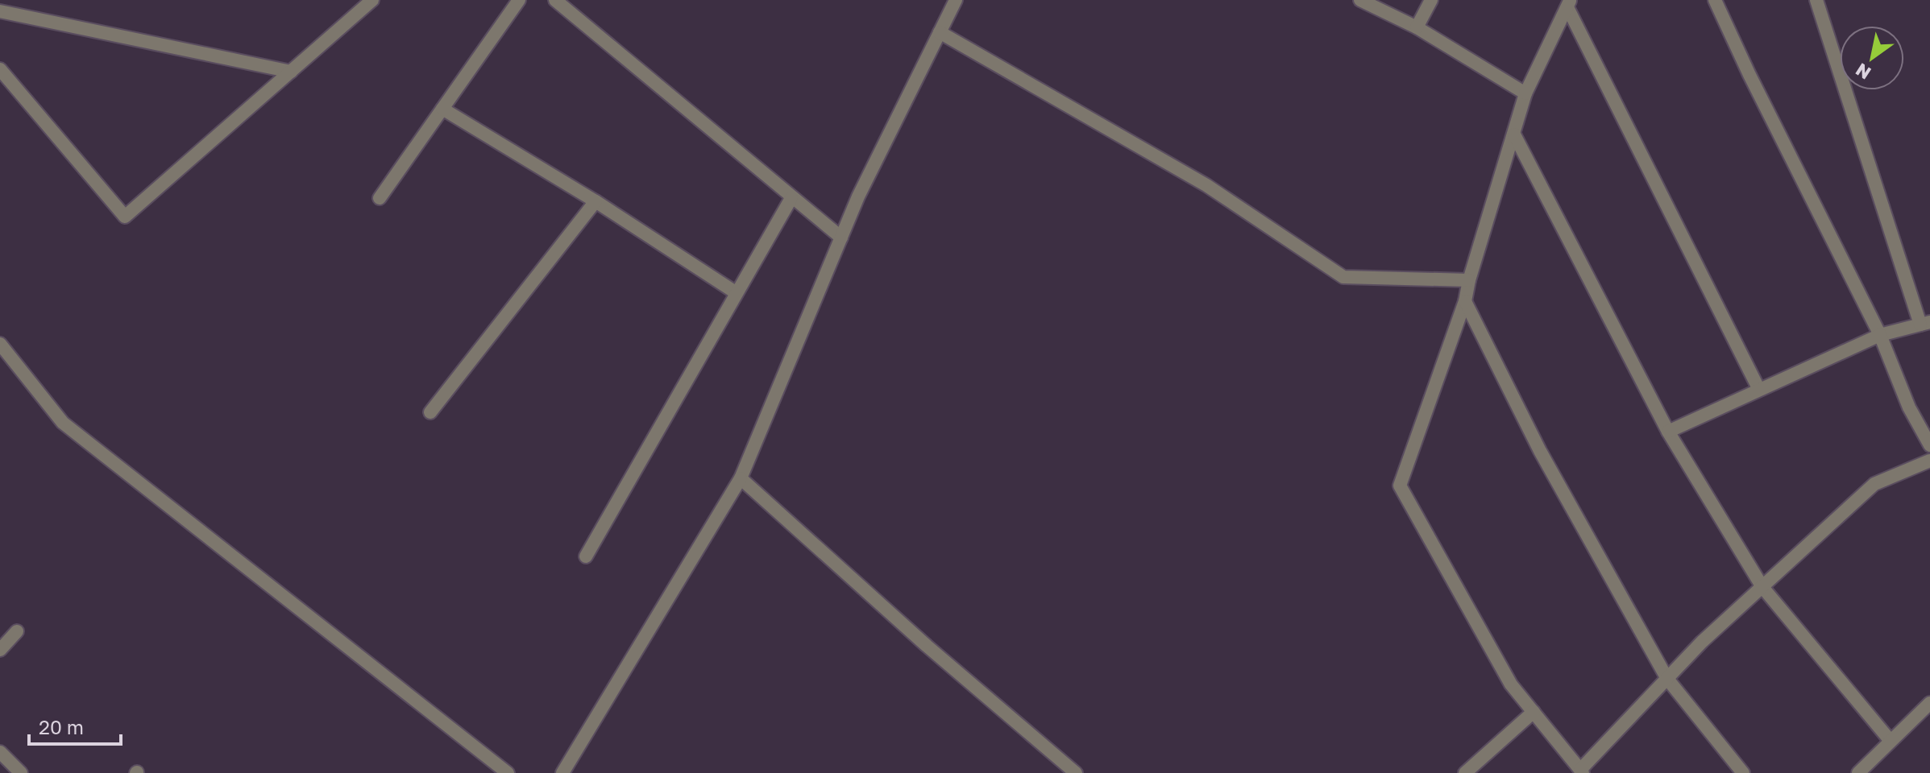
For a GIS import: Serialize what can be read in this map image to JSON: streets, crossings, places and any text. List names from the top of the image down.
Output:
{
  "scale_bar": "20 m",
  "north": "bottom left"
}
